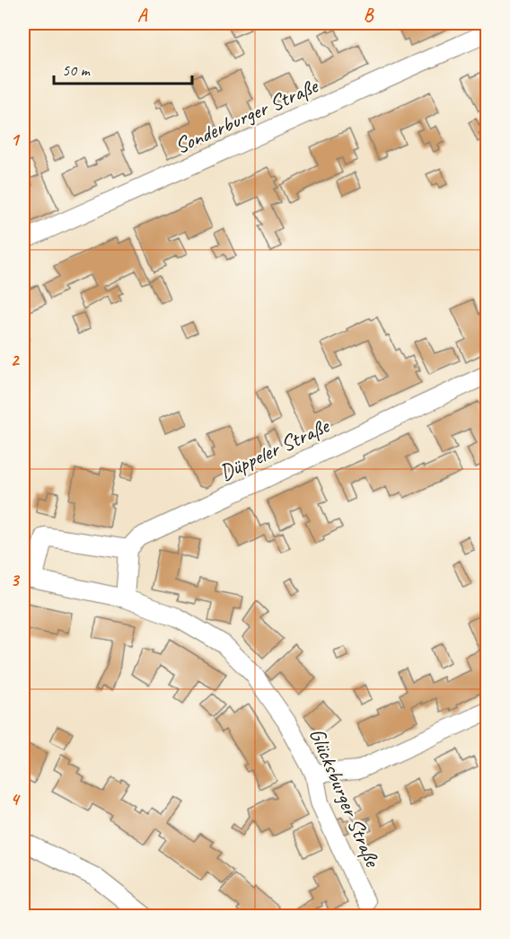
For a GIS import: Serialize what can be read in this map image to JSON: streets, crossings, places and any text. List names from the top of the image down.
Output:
{
  "streets": {
    "street": ["Sonderburger Straße", "Düppeler Straße", "Glücksburger Straße"]
  },
  "crossings": [
    ["Düppeler Straße", "Glücksburger Straße"]
  ],
  "scale_bar": "50 m",
  "grid": {
    "columns": ["A", "B"],
    "rows": [
      "1",
      "2",
      "3",
      "4"
    ]
  }
}
